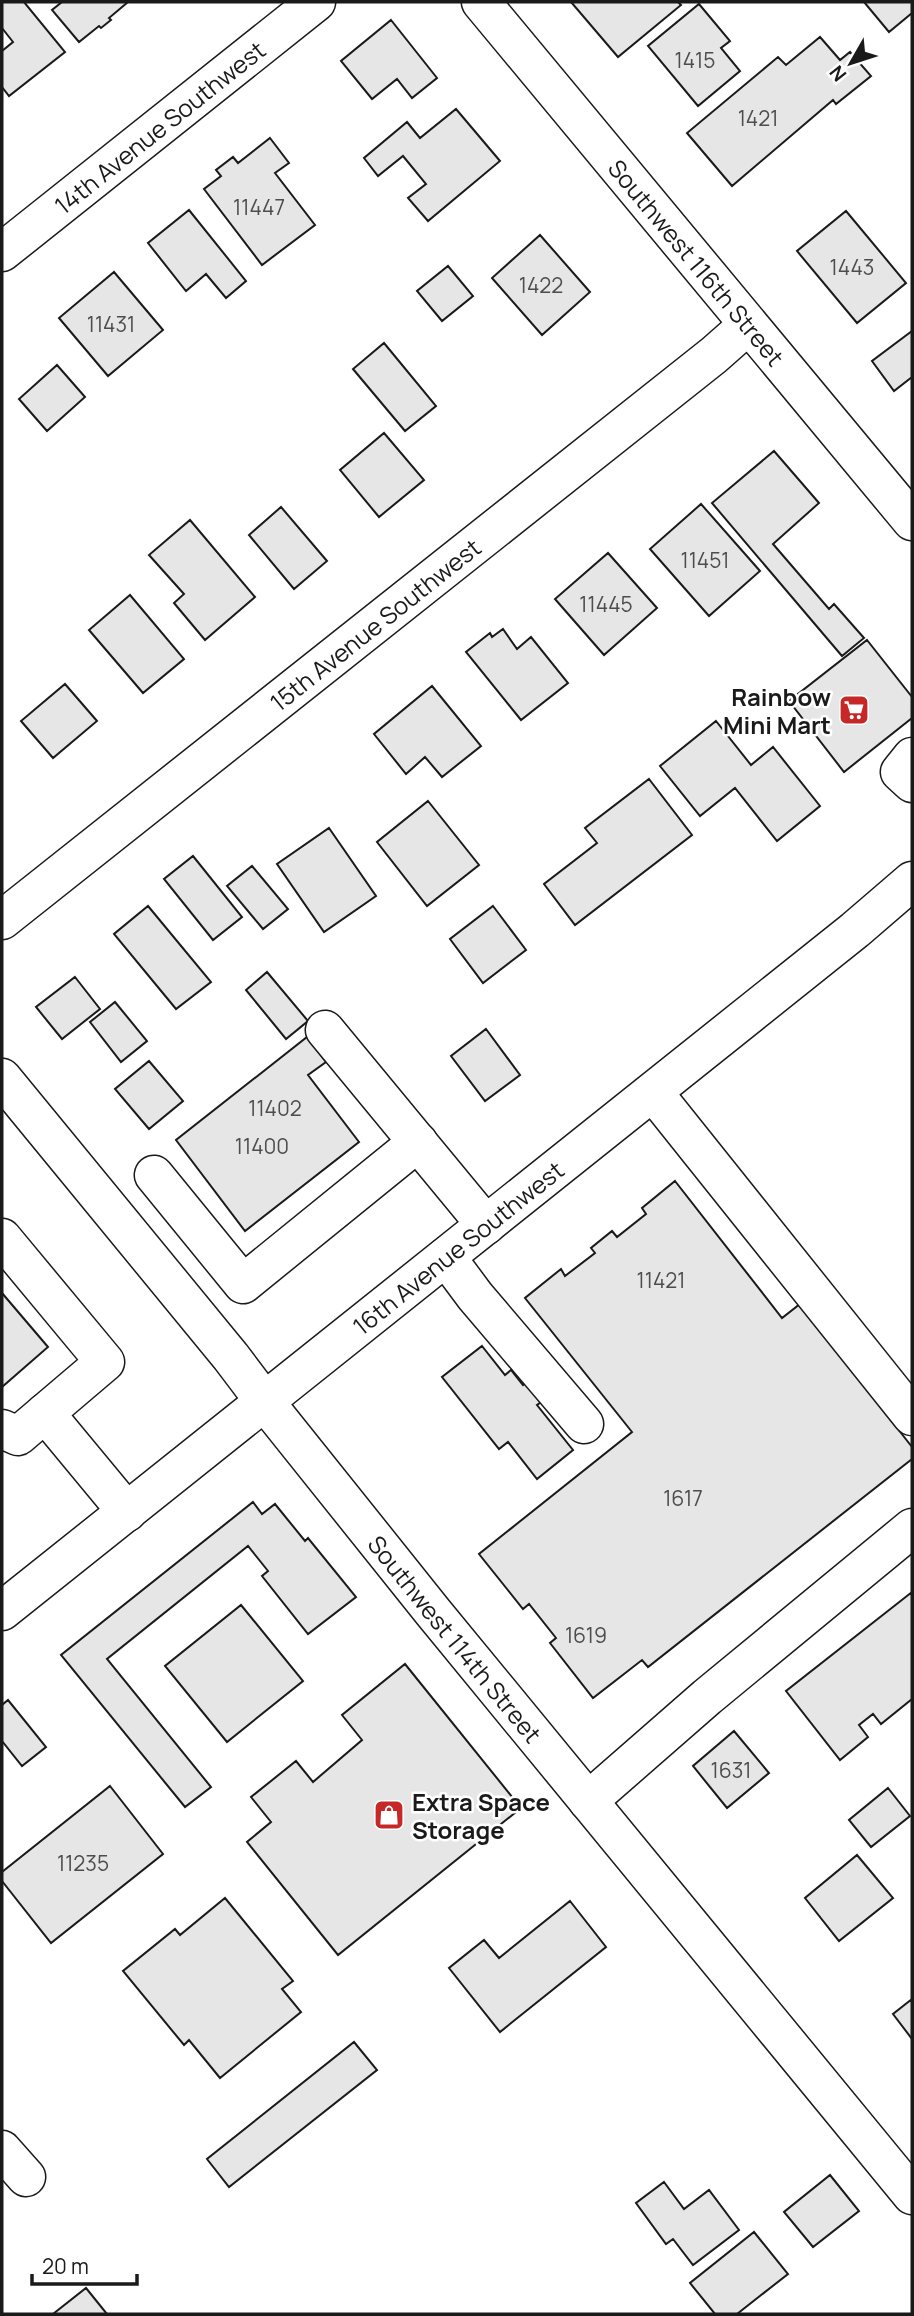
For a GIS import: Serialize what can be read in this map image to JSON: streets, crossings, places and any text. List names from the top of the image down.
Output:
{
  "streets": {
    "street": [
      "14th Avenue Southwest",
      "Southwest 116th Street",
      "15th Avenue Southwest",
      "16th Avenue Southwest",
      "Southwest 114th Street"
    ]
  },
  "crossings": [
    ["Southwest 116th Street", "15th Avenue Southwest"],
    ["16th Avenue Southwest", "Southwest 114th Street"]
  ],
  "places": {
    "supermarket": ["Rainbow Mini Mart"],
    "shop": ["Extra Space Storage"]
  },
  "house_numbers": [
    "1415",
    "1421",
    "11447",
    "1443",
    "1422",
    "11431",
    "11451",
    "11445",
    "11402",
    "11400",
    "11421",
    "1617",
    "1619",
    "1631",
    "11235"
  ],
  "scale_bar": "20 m",
  "north": "bottom left"
}
